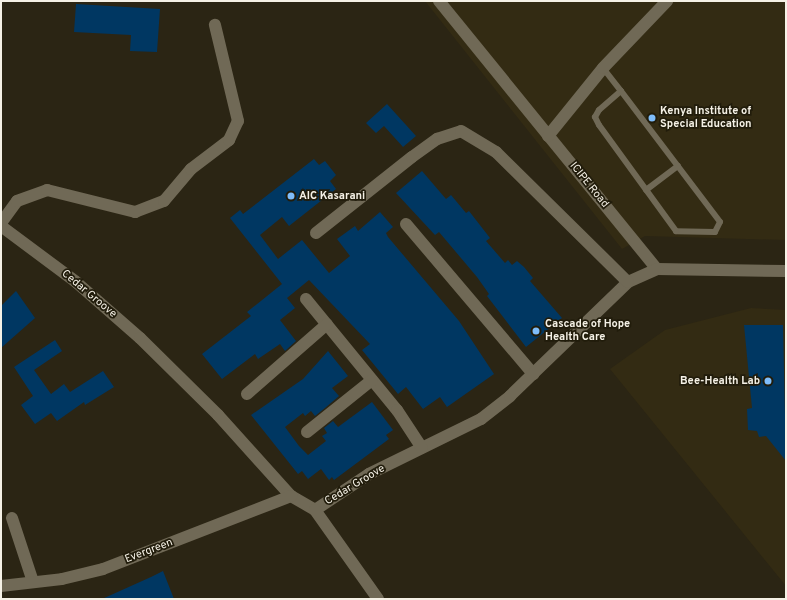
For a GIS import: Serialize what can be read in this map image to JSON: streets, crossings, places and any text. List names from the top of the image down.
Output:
{
  "streets": {
    "street": ["ICIPE Road", "Cedar Groove", "Evergreen"]
  },
  "crossings": [
    ["ICIPE Road", "Cedar Groove"],
    ["Cedar Groove", "Evergreen"]
  ],
  "places": [
    "Kenya Institute of Special Education",
    "AIC Kasarani",
    "Cascade of Hope Health Care",
    "Bee-Health Lab"
  ]
}
